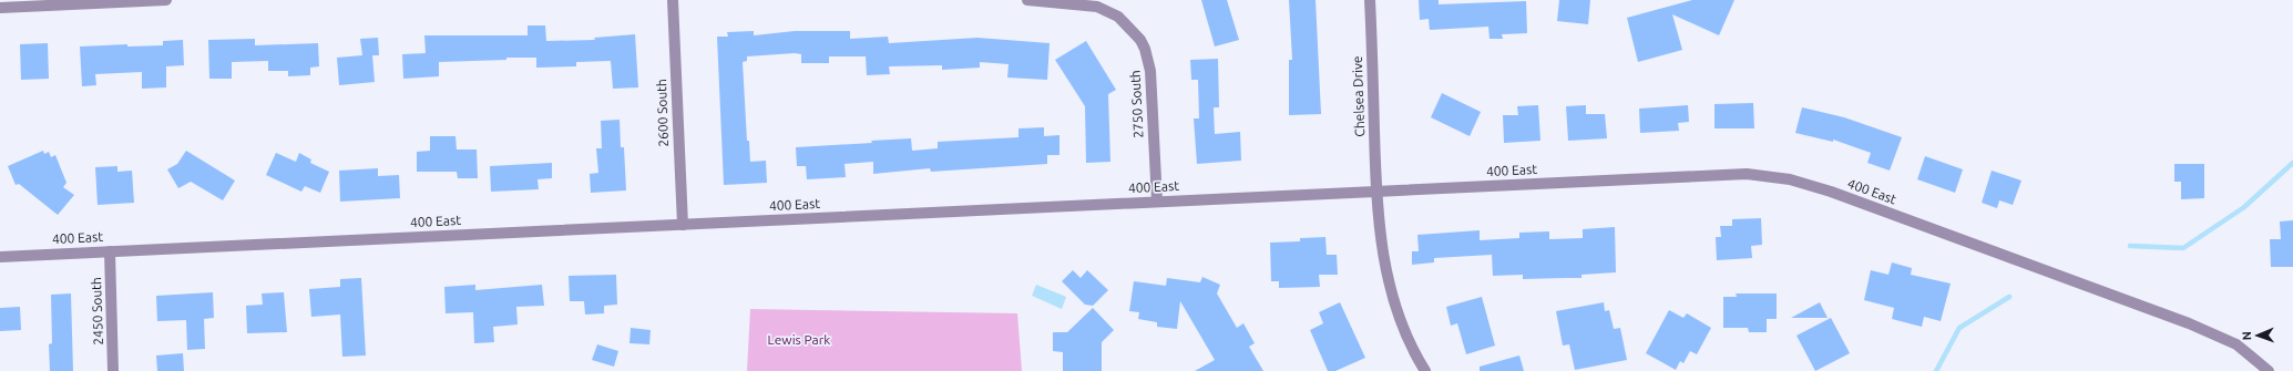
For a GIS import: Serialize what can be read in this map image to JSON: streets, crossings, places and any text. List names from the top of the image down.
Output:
{
  "streets": {
    "street": [
      "Chelsea Drive",
      "2750 South",
      "2600 South",
      "400 East",
      "2450 South"
    ]
  },
  "crossings": [
    ["Chelsea Drive", "400 East"],
    ["2750 South", "400 East"],
    ["2600 South", "400 East"],
    ["400 East", "2450 South"]
  ],
  "parks": ["Lewis Park"],
  "north": "left"
}
